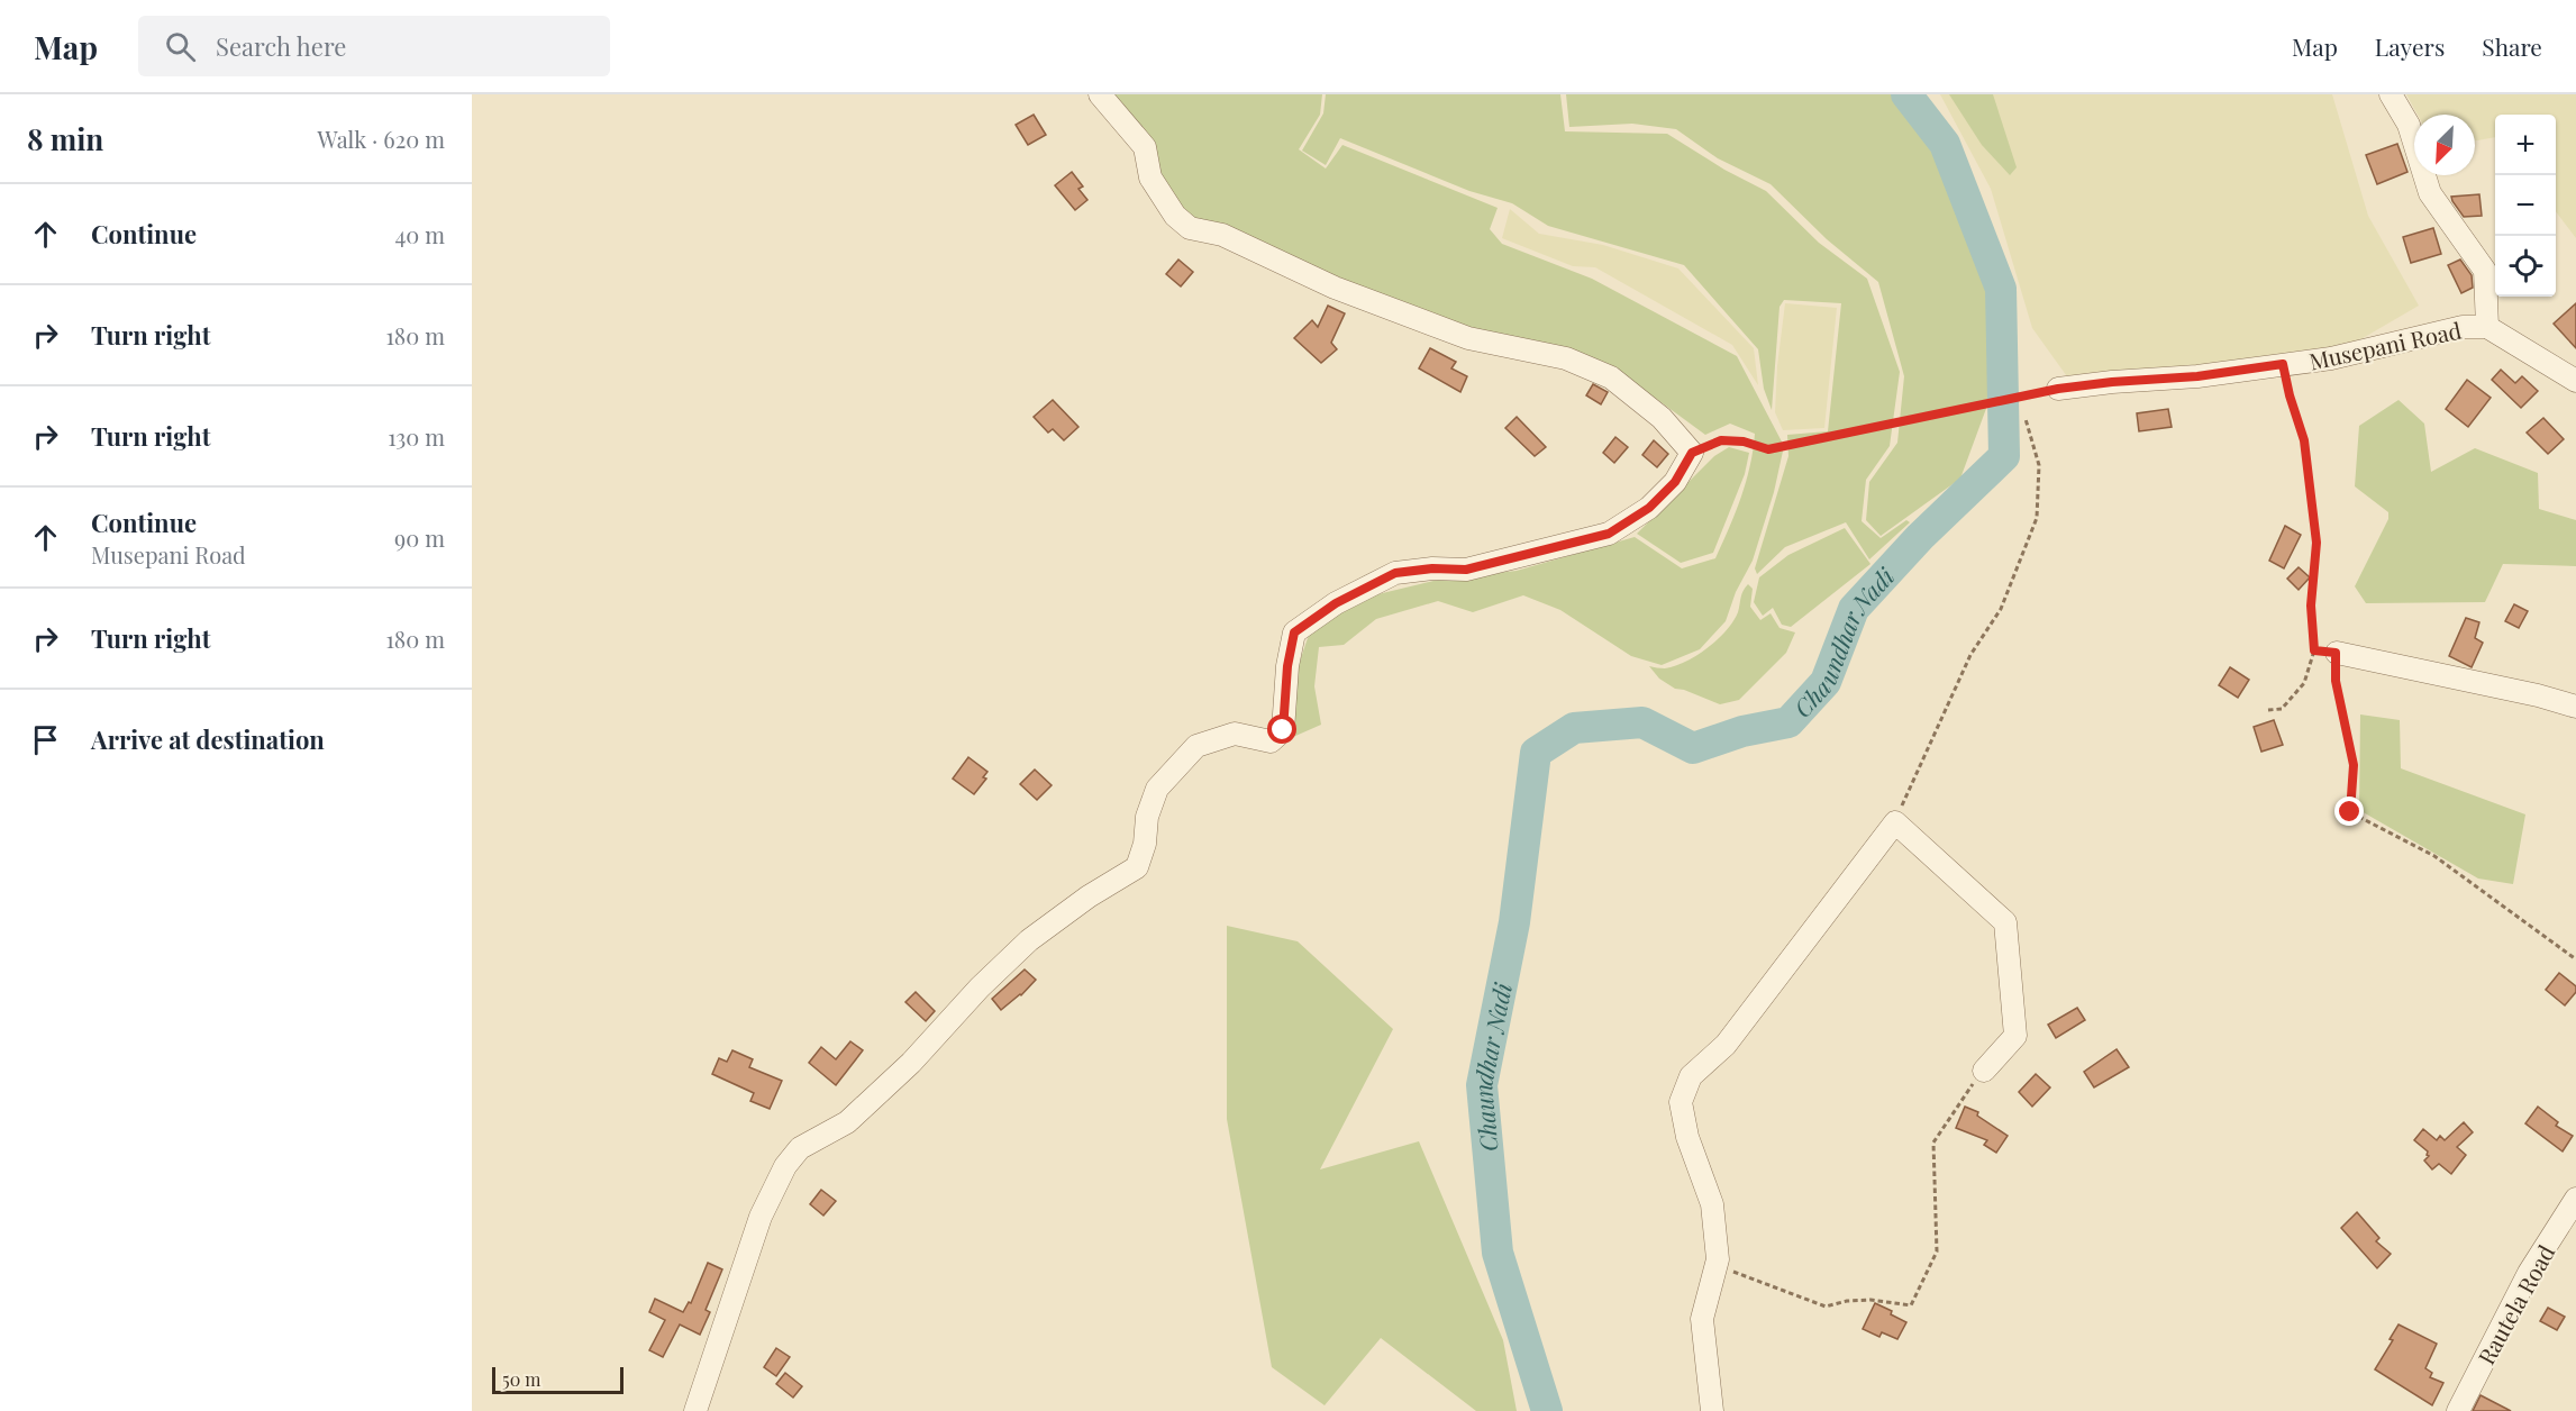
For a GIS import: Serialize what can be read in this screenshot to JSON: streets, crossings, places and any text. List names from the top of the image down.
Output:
{
  "streets": {
    "street": ["Musepani Road", "Rautela Road"]
  },
  "water": ["Chaundhar Nadi"],
  "scale_bar": "50 m",
  "north": "bottom left",
  "page": {
    "header": "Map",
    "search": "Search here",
    "nav": ["Map", "Layers", "Share"],
    "heading": ["8 min", "Walk · 620 m"],
    "map_buttons": ["+", "−"],
    "list": [
      ["Continue", "40 m"],
      ["Turn right", "180 m"],
      ["Turn right", "130 m"],
      ["Continue", "Musepani Road", "90 m"],
      ["Turn right", "180 m"],
      "Arrive at destination"
    ],
    "scale": "50 m"
  }
}
